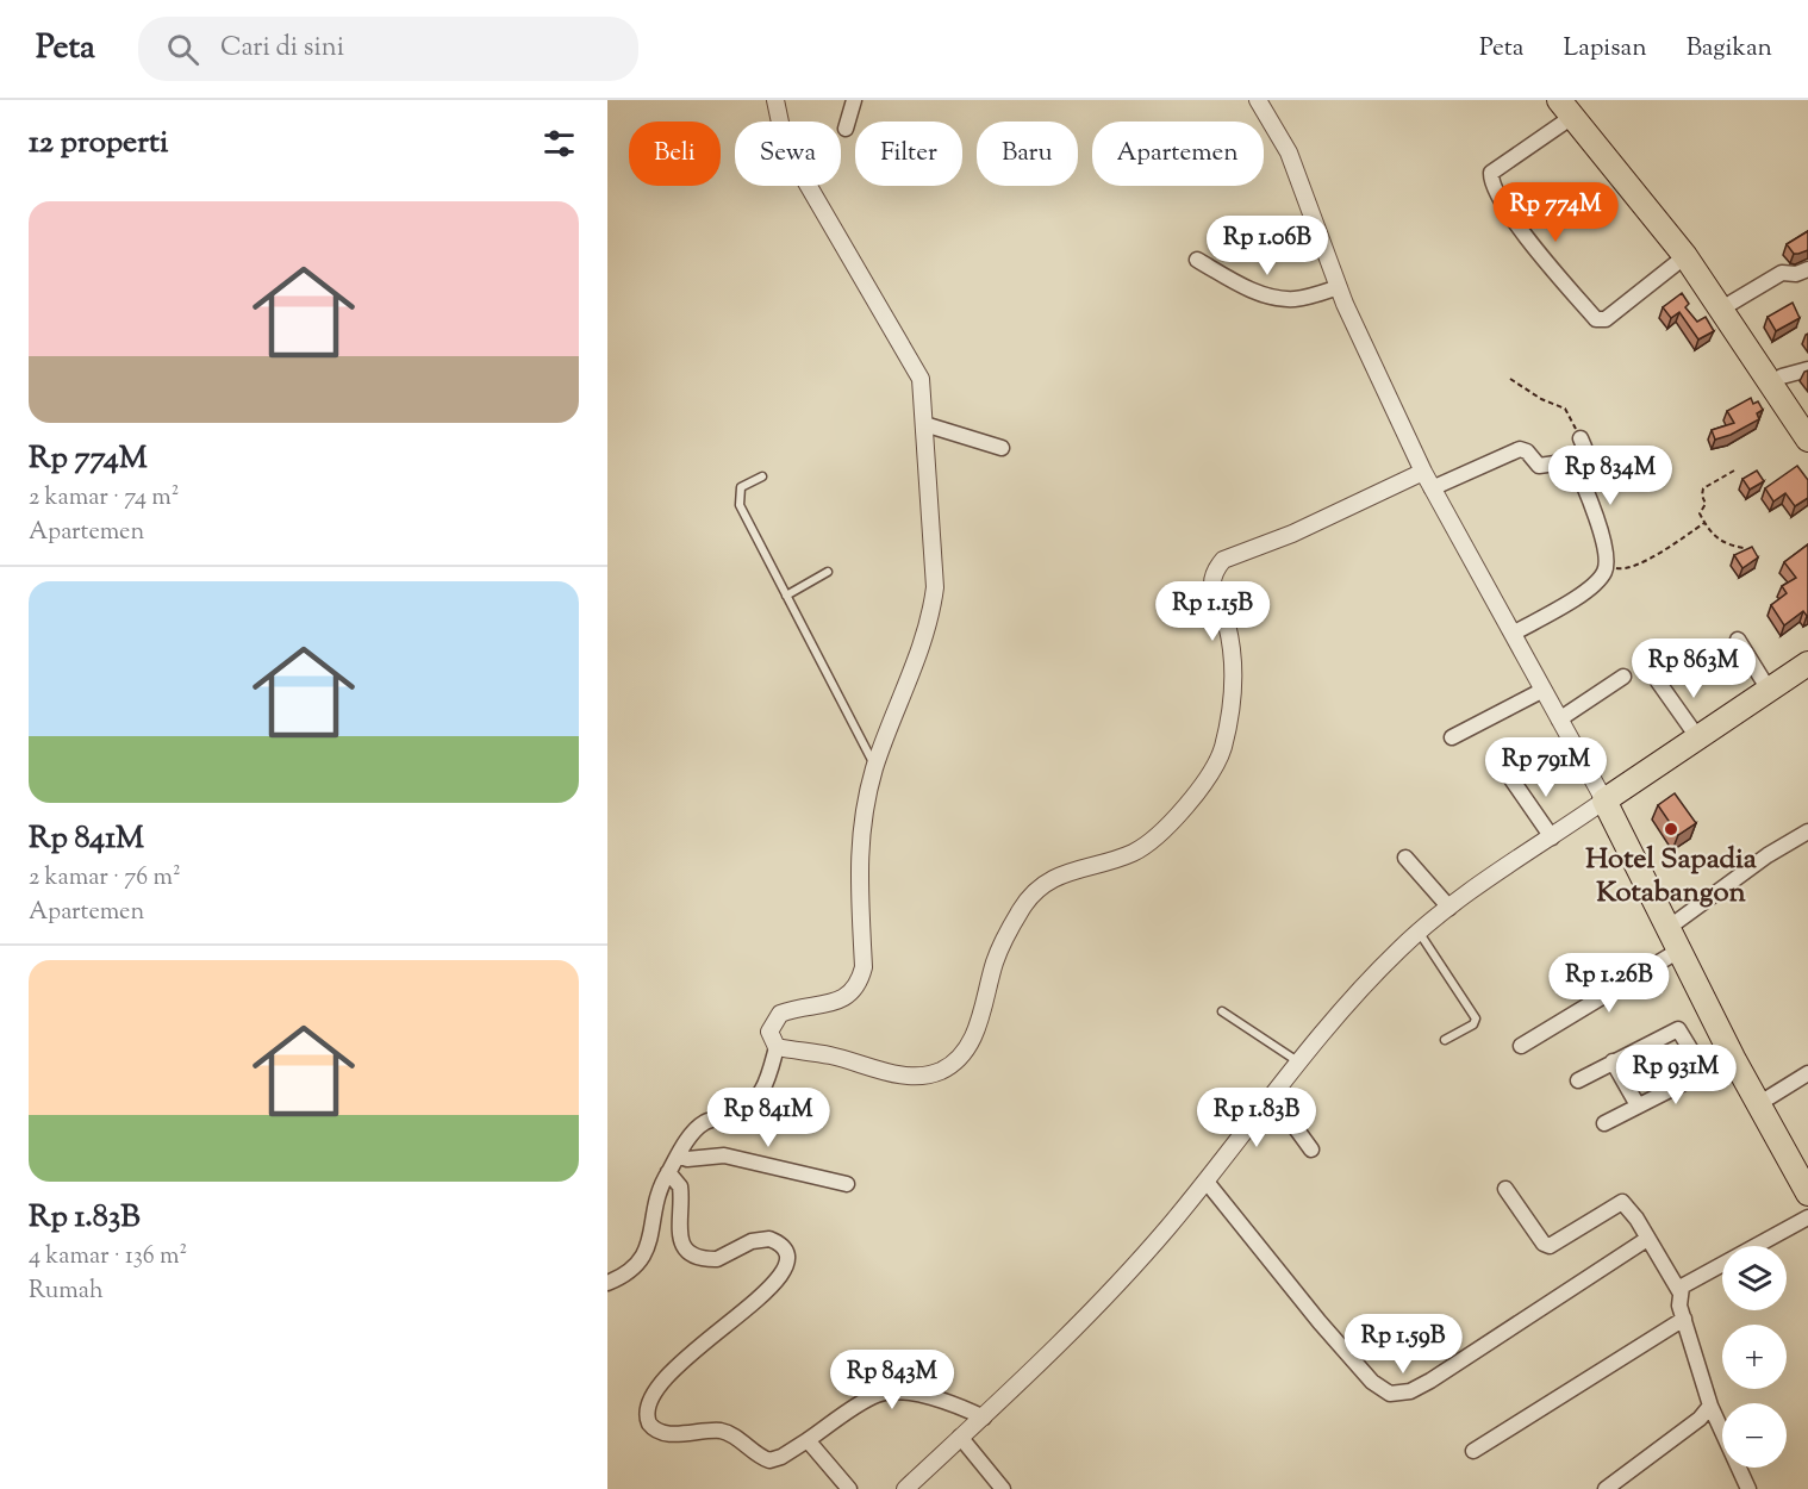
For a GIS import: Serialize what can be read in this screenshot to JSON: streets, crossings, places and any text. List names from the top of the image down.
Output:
{
  "places": ["Hotel Sapadia Kotabangon"],
  "page": {
    "header": "Peta",
    "search": "Cari di sini",
    "nav": ["Peta", "Lapisan", "Bagikan"],
    "heading": "12 properti",
    "chip": [
      "Beli",
      "Sewa",
      "Filter",
      "Baru",
      "Apartemen"
    ],
    "price": [
      "Rp 774M",
      "Rp 1.06B",
      "Rp 834M",
      "Rp 1.15B",
      "Rp 863M",
      "Rp 791M",
      "Rp 1.26B",
      "Rp 931M",
      "Rp 841M",
      "Rp 1.83B",
      "Rp 1.59B",
      "Rp 843M"
    ],
    "list": [
      {
        "name": "Rp 774M",
        "note": "2 kamar · 74 m² · Apartemen"
      },
      {
        "name": "Rp 841M",
        "note": "2 kamar · 76 m² · Apartemen"
      },
      {
        "name": "Rp 1.83B",
        "note": "4 kamar · 136 m² · Rumah"
      }
    ],
    "map_buttons": ["+", "−"]
  }
}
